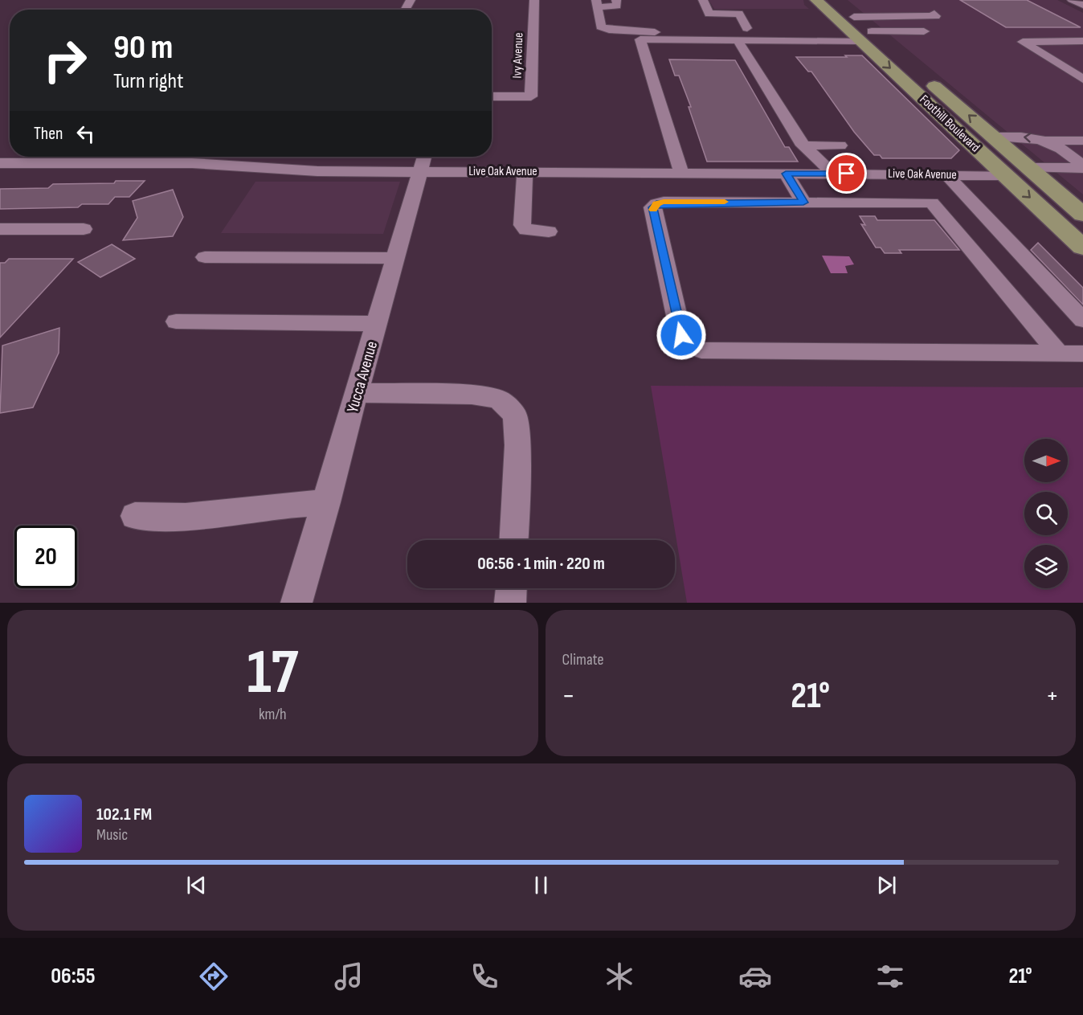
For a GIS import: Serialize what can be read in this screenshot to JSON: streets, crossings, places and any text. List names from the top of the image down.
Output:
{
  "streets": {
    "main road": ["Foothill Boulevard"],
    "street": ["Ivy Avenue", "Live Oak Avenue", "Yucca Avenue"]
  },
  "crossings": [
    ["Foothill Boulevard", "Live Oak Avenue"],
    ["Live Oak Avenue", "Yucca Avenue"]
  ],
  "north": "right",
  "page": {
    "turn": ["90 m", "Turn right"],
    "then": "Then",
    "limit": "20",
    "trip": "06:56 · 1 min · 220 m",
    "tile": [
      ["17", "km/h"],
      "Climate"
    ],
    "heat": ["−", "21°", "+"],
    "song": ["102.1 FM", "Music"],
    "tabs": ["06:55", "21°"]
  }
}
